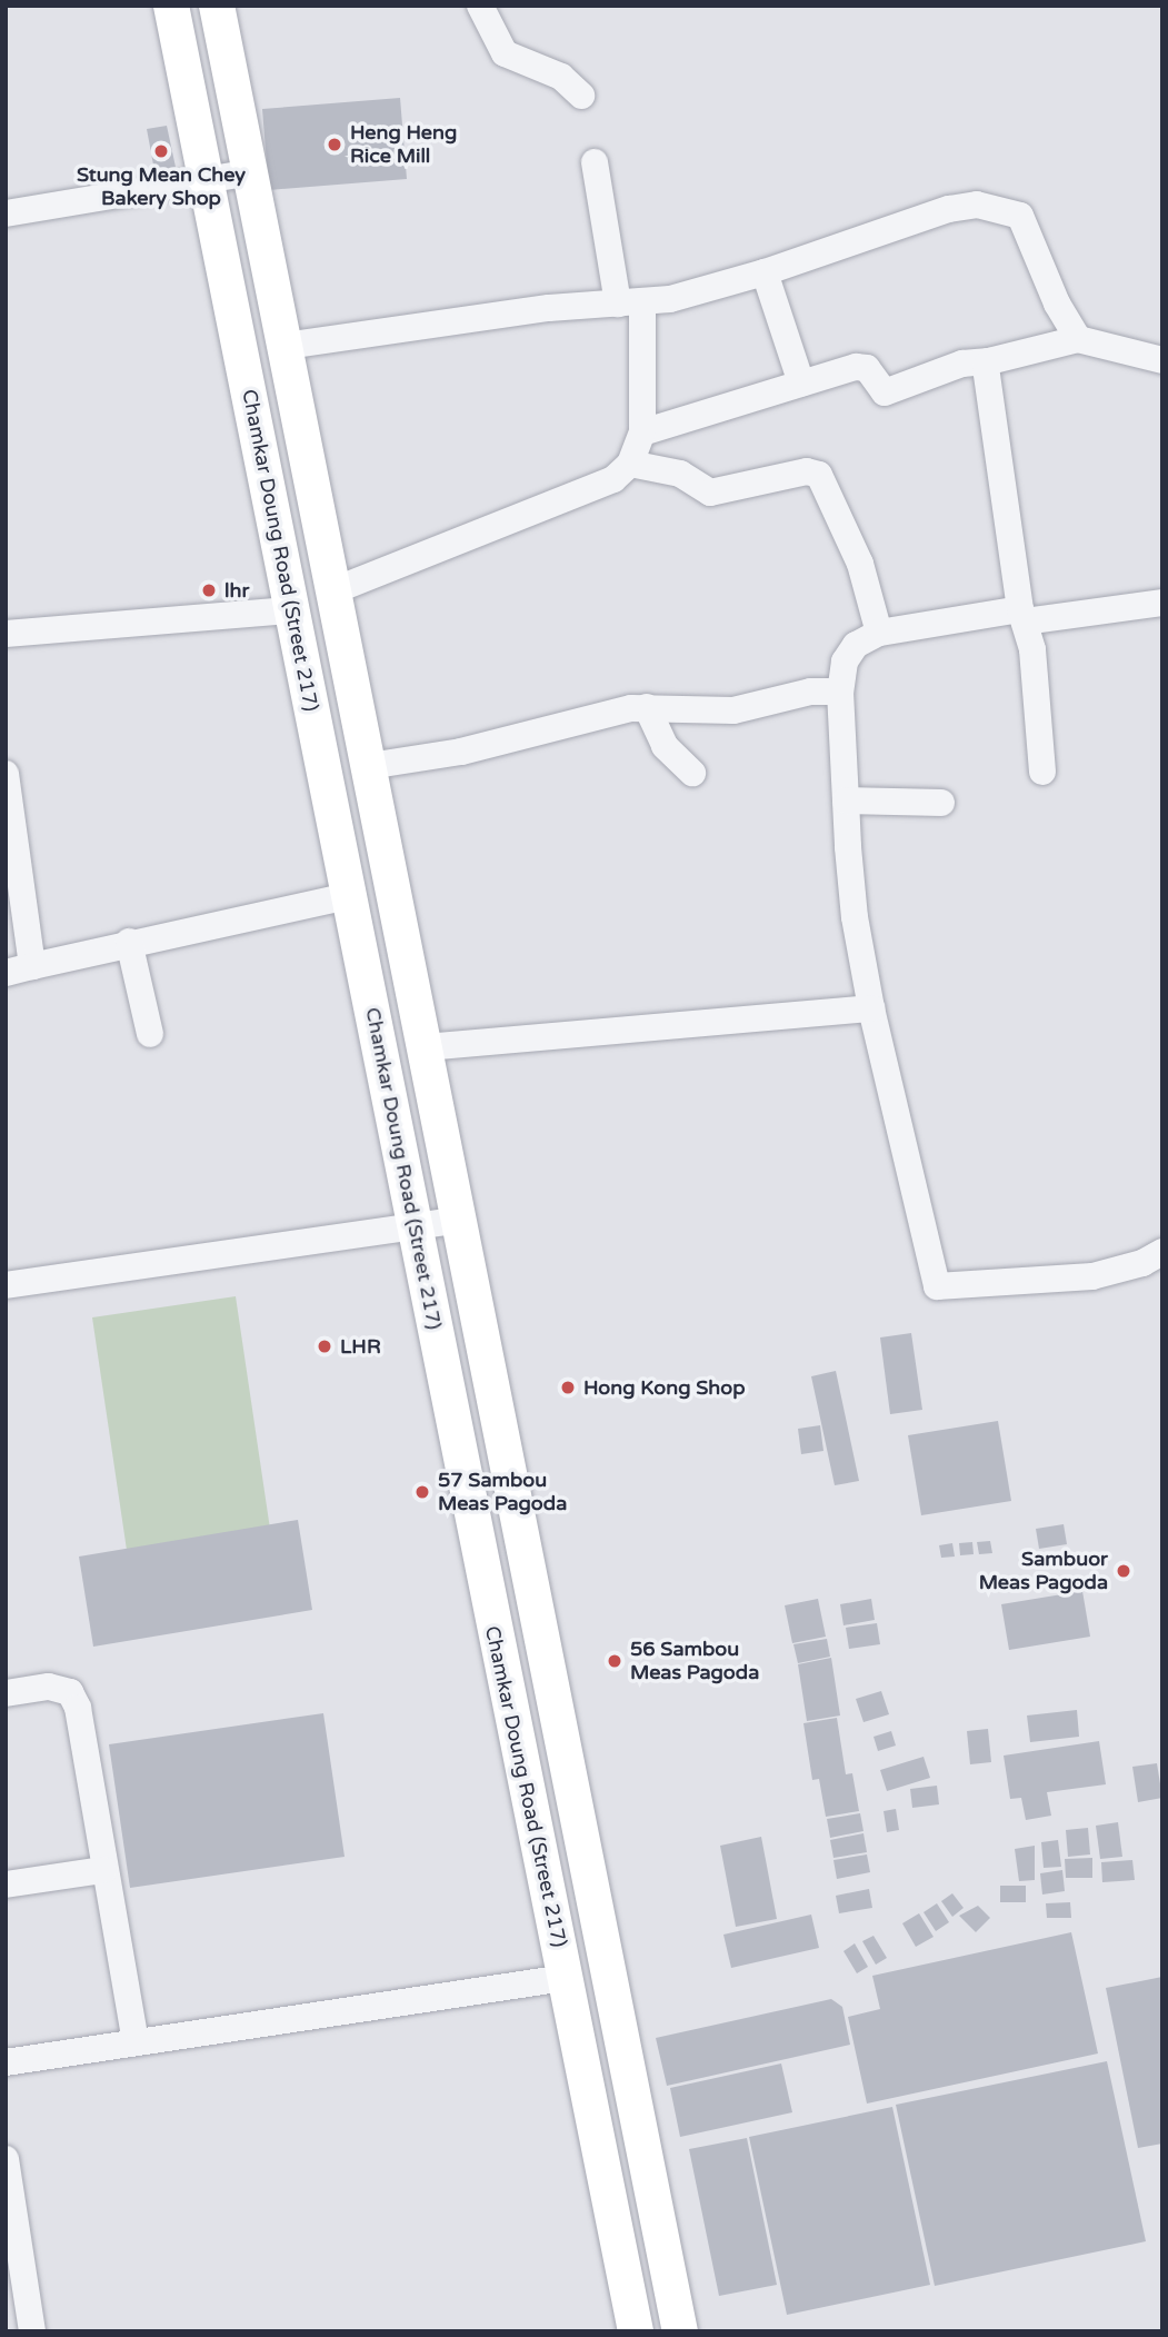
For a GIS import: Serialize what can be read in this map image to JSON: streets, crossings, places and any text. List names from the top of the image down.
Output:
{
  "streets": {
    "main road": ["Chamkar Doung Road (Street 217)"]
  },
  "places": [
    "Heng Heng Rice Mill",
    "Stung Mean Chey Bakery Shop",
    "lhr",
    "LHR",
    "Hong Kong Shop",
    "57 Sambou Meas Pagoda",
    "Sambuor Meas Pagoda",
    "56 Sambou Meas Pagoda"
  ]
}
